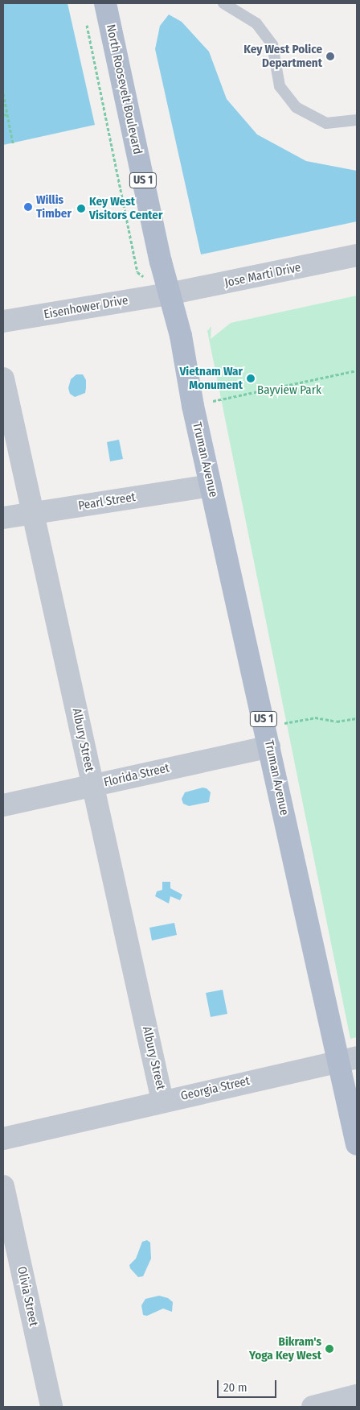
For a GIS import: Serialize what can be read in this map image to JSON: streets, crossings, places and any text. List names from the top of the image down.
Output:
{
  "streets": {
    "main road": ["North Roosevelt Boulevard", "US 1", "Truman Avenue"],
    "street": [
      "Jose Marti Drive",
      "Eisenhower Drive",
      "Pearl Street",
      "Albury Street",
      "Florida Street",
      "Georgia Street",
      "Olivia Street"
    ]
  },
  "crossings": [
    ["North Roosevelt Boulevard", "Jose Marti Drive"],
    ["North Roosevelt Boulevard", "Eisenhower Drive"],
    ["North Roosevelt Boulevard", "Truman Avenue"],
    ["Jose Marti Drive", "Eisenhower Drive"],
    ["Jose Marti Drive", "Truman Avenue"],
    ["Eisenhower Drive", "Truman Avenue"],
    ["Truman Avenue", "Pearl Street"],
    ["Truman Avenue", "Florida Street"],
    ["Truman Avenue", "Georgia Street"],
    ["Pearl Street", "Albury Street"],
    ["Albury Street", "Florida Street"],
    ["Albury Street", "Georgia Street"]
  ],
  "parks": ["Bayview Park"],
  "places": [
    "Key West Police Department",
    "Willis Timber",
    "Key West Visitors Center",
    "Vietnam War Monument",
    "Bikram's Yoga Key West"
  ],
  "scale_bar": "20 m"
}
